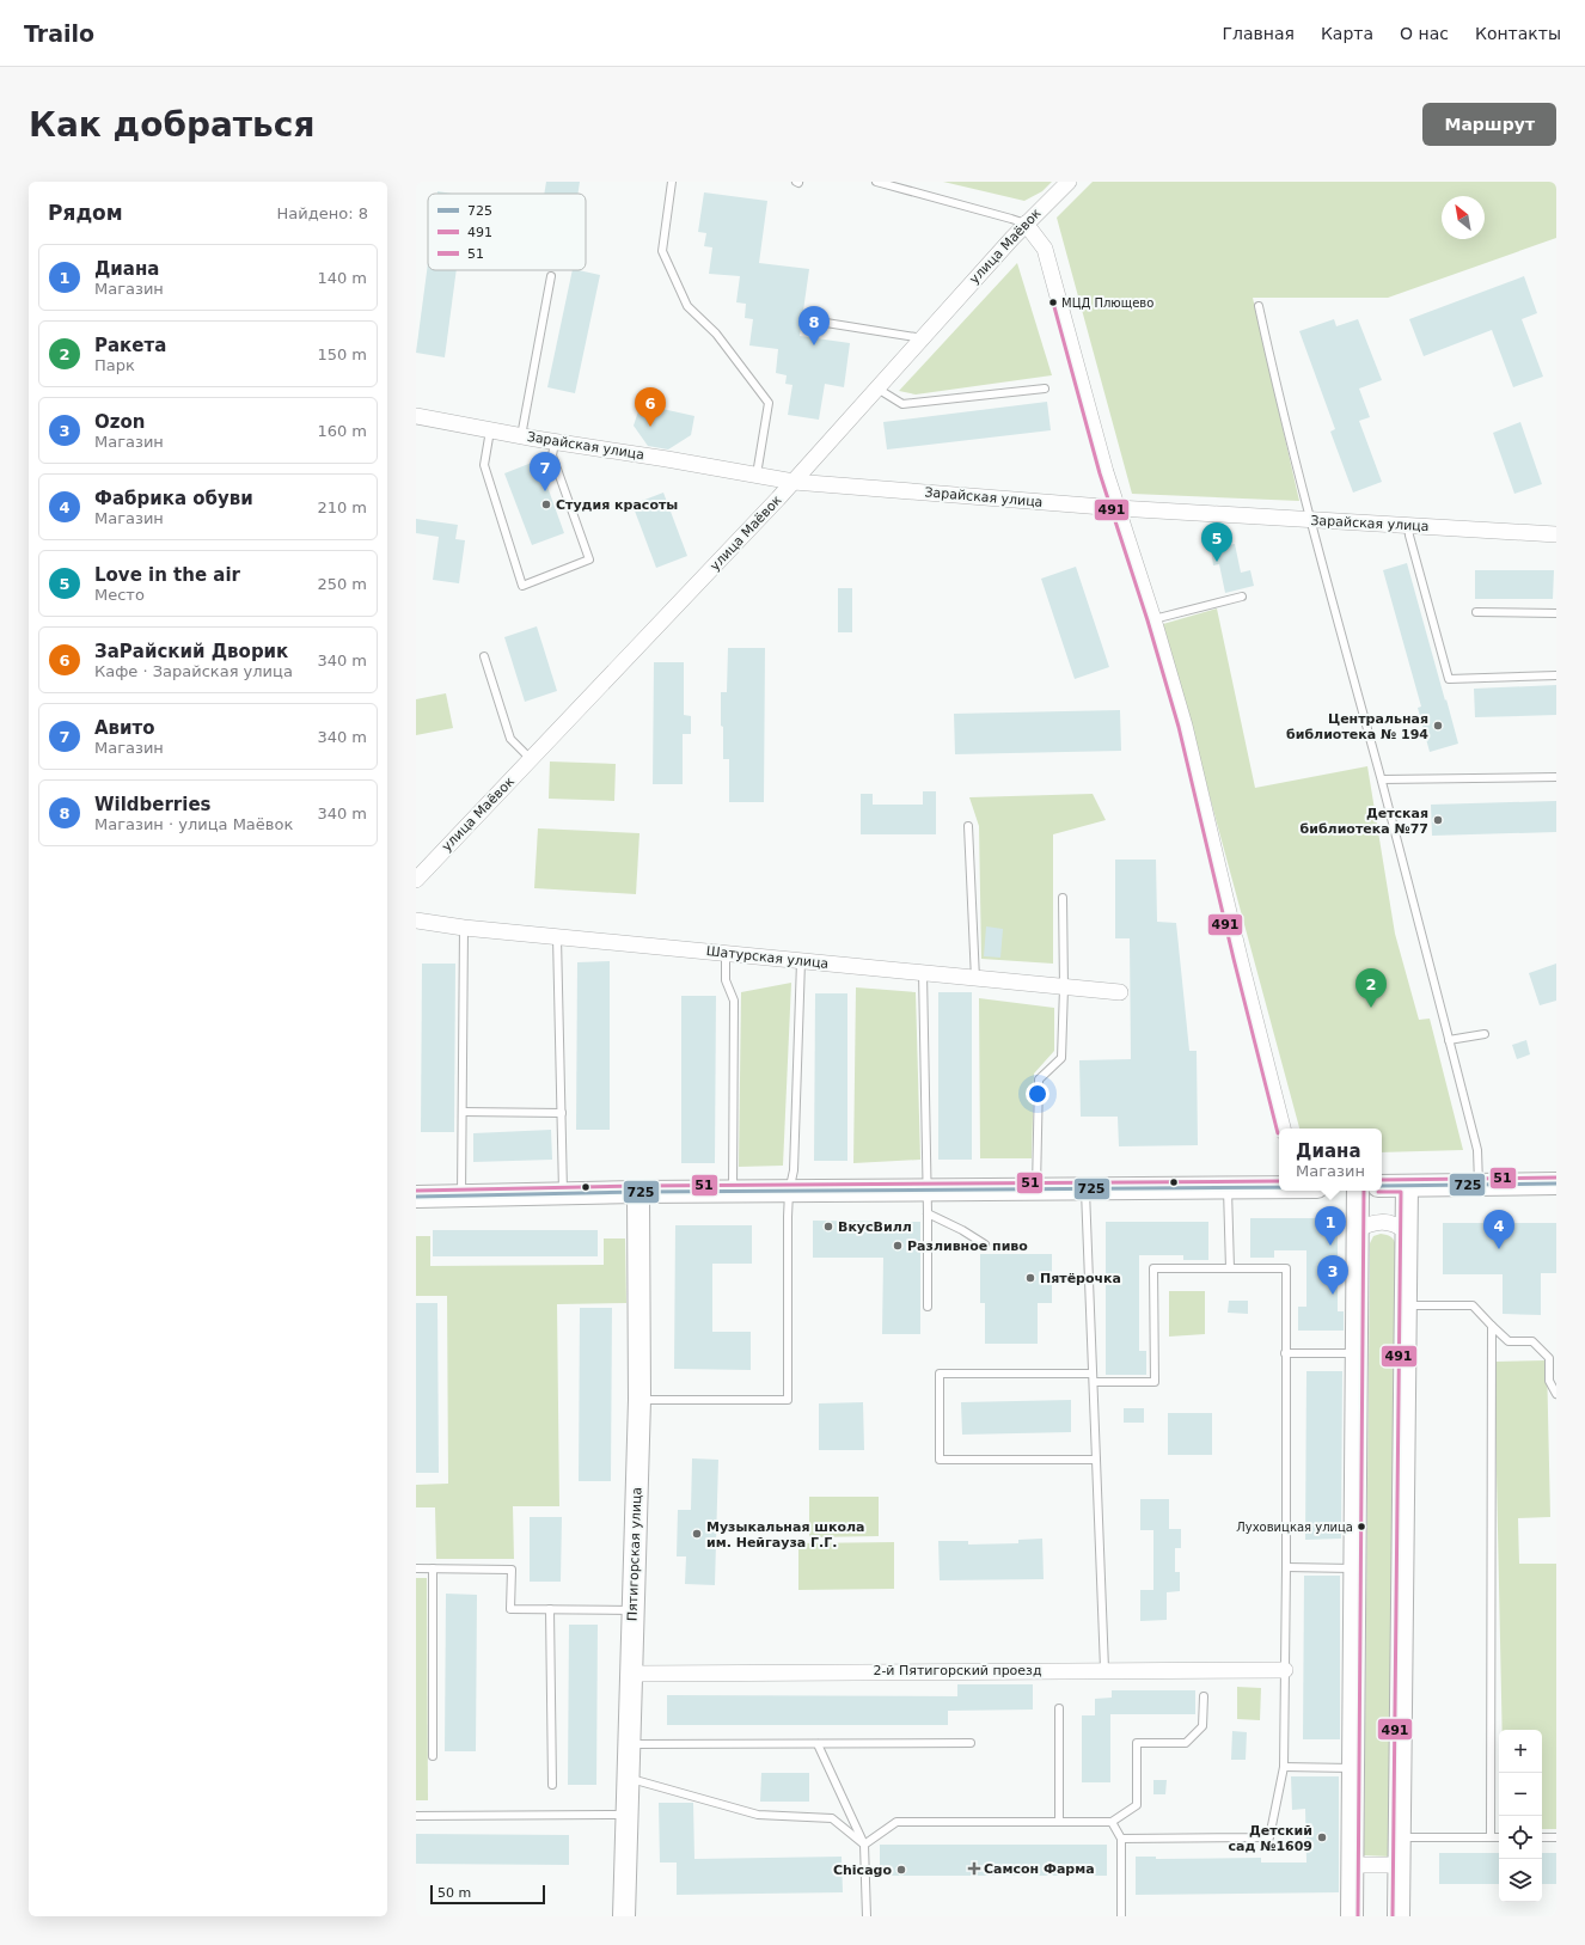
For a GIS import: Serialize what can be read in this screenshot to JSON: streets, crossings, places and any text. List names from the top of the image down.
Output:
{
  "streets": {
    "street": [
      "улица Маёвок",
      "Зарайская улица",
      "Шатурская улица",
      "Пятигорская улица",
      "2-й Пятигорский проезд"
    ]
  },
  "crossings": [
    ["улица Маёвок", "Зарайская улица"],
    ["Пятигорская улица", "2-й Пятигорский проезд"]
  ],
  "places": {
    "other": [
      "МЦД Плющево",
      "Студия красоты",
      "Центральная библиотека № 194",
      "Детская библиотека №77",
      "ВкусВилл",
      "Разливное пиво",
      "Пятёрочка",
      "Луховицкая улица",
      "Музыкальная школа им. Нейгауза Г.Г.",
      "Детский сад №1609",
      "Chicago"
    ],
    "health": ["Самсон Фарма"]
  },
  "lines": ["transit line 491", "transit line 51", "transit line 725"],
  "legend": ["725", "491", "51"],
  "scale_bar": "50 m",
  "north": "top left",
  "page": {
    "header": "Trailo",
    "nav": [
      "Главная",
      "Карта",
      "О нас",
      "Контакты"
    ],
    "buttons": "Маршрут",
    "title": "Как добраться",
    "heading": ["Рядом", "Найдено: 8"],
    "list": [
      {
        "mark": "1",
        "name": "Диана",
        "note": "Магазин",
        "value": "140 m"
      },
      {
        "mark": "2",
        "name": "Ракета",
        "note": "Парк",
        "value": "150 m"
      },
      {
        "mark": "3",
        "name": "Ozon",
        "note": "Магазин",
        "value": "160 m"
      },
      {
        "mark": "4",
        "name": "Фабрика обуви",
        "note": "Магазин",
        "value": "210 m"
      },
      {
        "mark": "5",
        "name": "Love in the air",
        "note": "Место",
        "value": "250 m"
      },
      {
        "mark": "6",
        "name": "ЗаРайский Дворик",
        "note": "Кафе · Зарайская улица",
        "value": "340 m"
      },
      {
        "mark": "7",
        "name": "Авито",
        "note": "Магазин",
        "value": "340 m"
      },
      {
        "mark": "8",
        "name": "Wildberries",
        "note": "Магазин · улица Маёвок",
        "value": "340 m"
      }
    ],
    "pins": [
      "8",
      "6",
      "7",
      "5",
      "2",
      "1",
      "4",
      "3"
    ],
    "popup": ["Диана", "Магазин"],
    "map_buttons": ["+", "−"],
    "scale": "50 m"
  }
}
